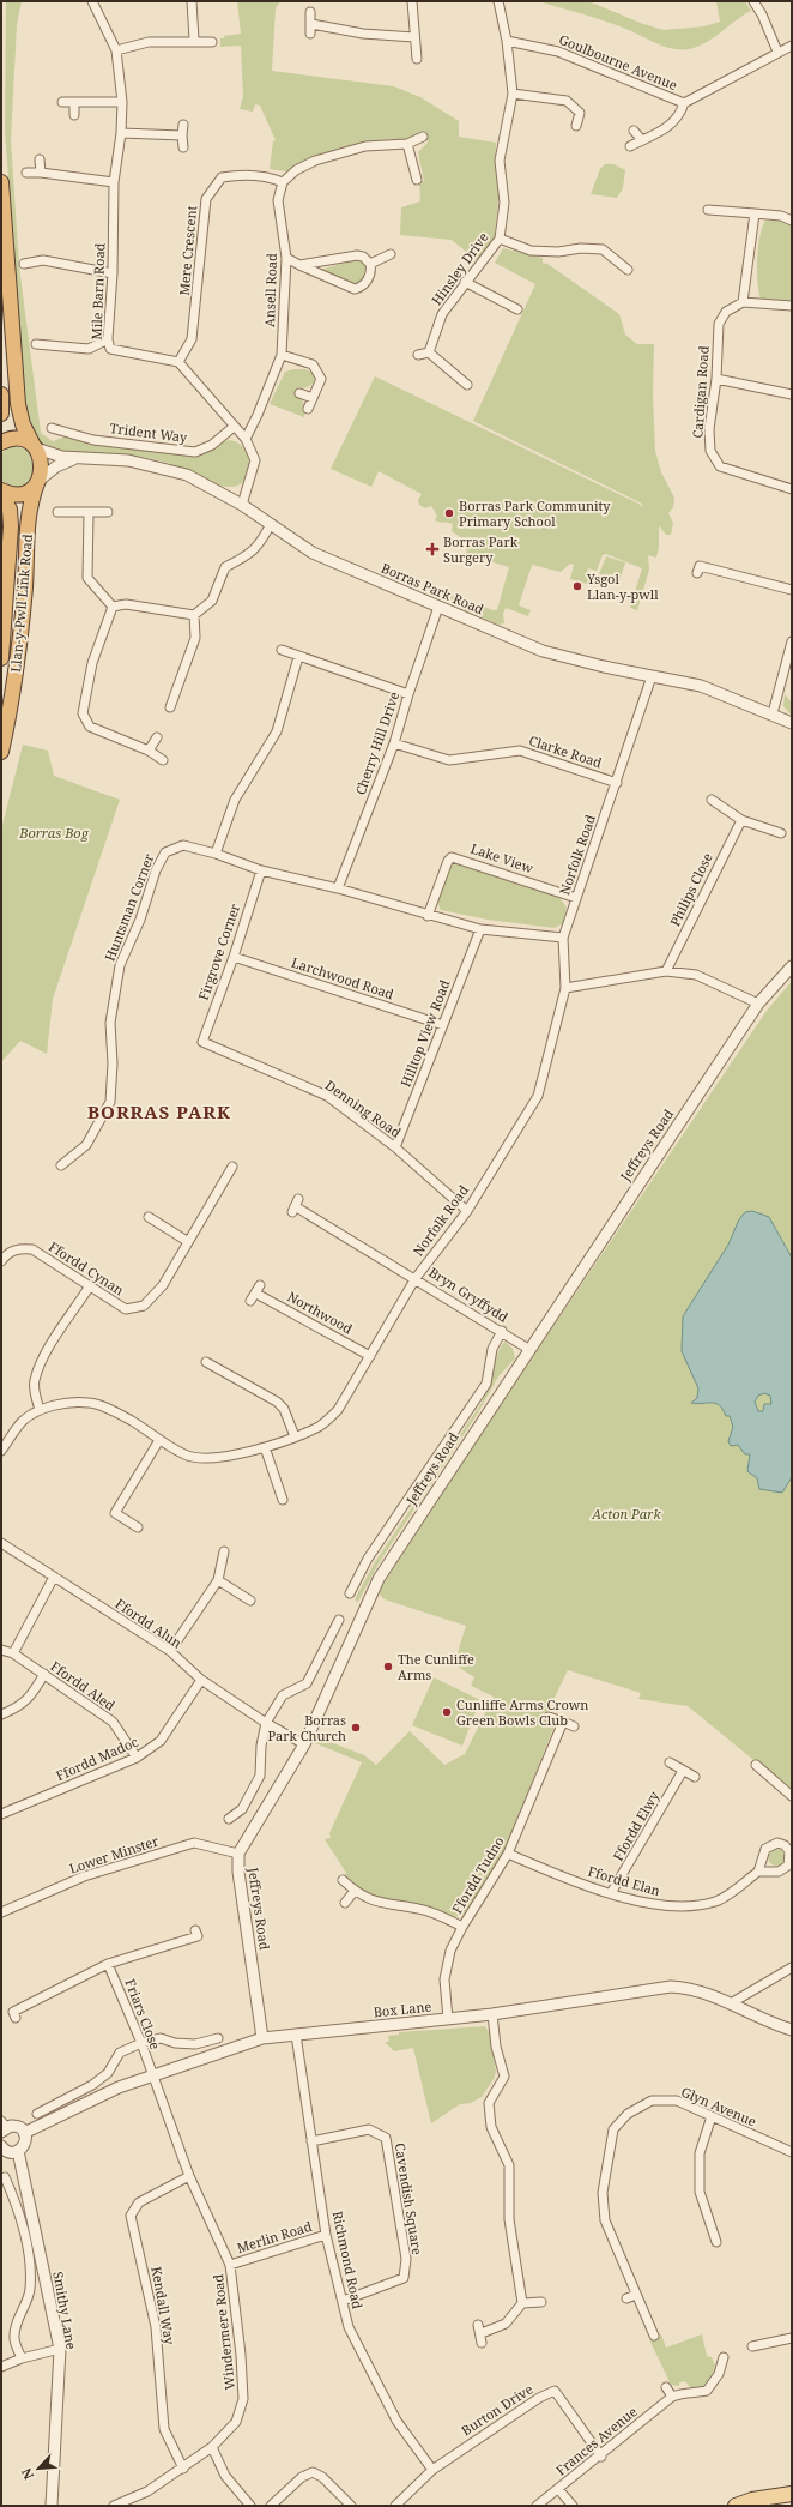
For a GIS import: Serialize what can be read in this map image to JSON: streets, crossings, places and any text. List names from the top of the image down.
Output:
{
  "streets": {
    "highway": ["Llan-y-Pwll Link Road"],
    "street": [
      "Goulbourne Avenue",
      "Mere Crescent",
      "Hinsley Drive",
      "Ansell Road",
      "Mile Barn Road",
      "Cardigan Road",
      "Trident Way",
      "Borras Park Road",
      "Cherry Hill Drive",
      "Clarke Road",
      "Norfolk Road",
      "Lake View",
      "Philips Close",
      "Huntsman Corner",
      "Firgrove Corner",
      "Larchwood Road",
      "Hilltop View Road",
      "Denning Road",
      "Jeffreys Road",
      "Ffordd Cynan",
      "Bryn Gryffydd",
      "Northwood",
      "Ffordd Alun",
      "Ffordd Aled",
      "Ffordd Madoc",
      "Ffordd Elwy",
      "Lower Minster",
      "Ffordd Tudno",
      "Ffordd Elan",
      "Box Lane",
      "Friars Close",
      "Glyn Avenue",
      "Cavendish Square",
      "Merlin Road",
      "Richmond Road",
      "Kendall Way",
      "Smithy Lane",
      "Windermere Road",
      "Burton Drive",
      "Frances Avenue"
    ]
  },
  "crossings": [
    ["Goulbourne Avenue", "Hinsley Drive"],
    ["Mere Crescent", "Ansell Road"],
    ["Mere Crescent", "Mile Barn Road"],
    ["Borras Park Road", "Llan-y-Pwll Link Road"],
    ["Borras Park Road", "Cherry Hill Drive"],
    ["Borras Park Road", "Norfolk Road"],
    ["Cherry Hill Drive", "Clarke Road"],
    ["Cherry Hill Drive", "Huntsman Corner"],
    ["Clarke Road", "Norfolk Road"],
    ["Norfolk Road", "Lake View"],
    ["Norfolk Road", "Huntsman Corner"],
    ["Norfolk Road", "Denning Road"],
    ["Norfolk Road", "Bryn Gryffydd"],
    ["Norfolk Road", "Northwood"],
    ["Lake View", "Huntsman Corner"],
    ["Huntsman Corner", "Firgrove Corner"],
    ["Huntsman Corner", "Hilltop View Road"],
    ["Firgrove Corner", "Larchwood Road"],
    ["Firgrove Corner", "Denning Road"],
    ["Larchwood Road", "Hilltop View Road"],
    ["Hilltop View Road", "Denning Road"],
    ["Jeffreys Road", "Bryn Gryffydd"],
    ["Jeffreys Road", "Ffordd Alun"],
    ["Jeffreys Road", "Lower Minster"],
    ["Jeffreys Road", "Box Lane"],
    ["Ffordd Alun", "Ffordd Madoc"],
    ["Ffordd Aled", "Ffordd Madoc"],
    ["Ffordd Elwy", "Ffordd Elan"],
    ["Ffordd Tudno", "Ffordd Elan"],
    ["Ffordd Tudno", "Box Lane"],
    ["Box Lane", "Friars Close"],
    ["Box Lane", "Richmond Road"],
    ["Box Lane", "Windermere Road"],
    ["Friars Close", "Windermere Road"],
    ["Cavendish Square", "Richmond Road"],
    ["Merlin Road", "Richmond Road"],
    ["Merlin Road", "Windermere Road"],
    ["Richmond Road", "Burton Drive"],
    ["Kendall Way", "Windermere Road"],
    ["Burton Drive", "Frances Avenue"]
  ],
  "districts": ["BORRAS PARK"],
  "parks": ["Borras Bog", "Acton Park"],
  "places": {
    "other": [
      "Borras Park Community Primary School",
      "Ysgol Llan-y-pwll",
      "The Cunliffe Arms",
      "Cunliffe Arms Crown Green Bowls Club",
      "Borras Park Church"
    ],
    "health": ["Borras Park Surgery"]
  },
  "north": "bottom left"
}
